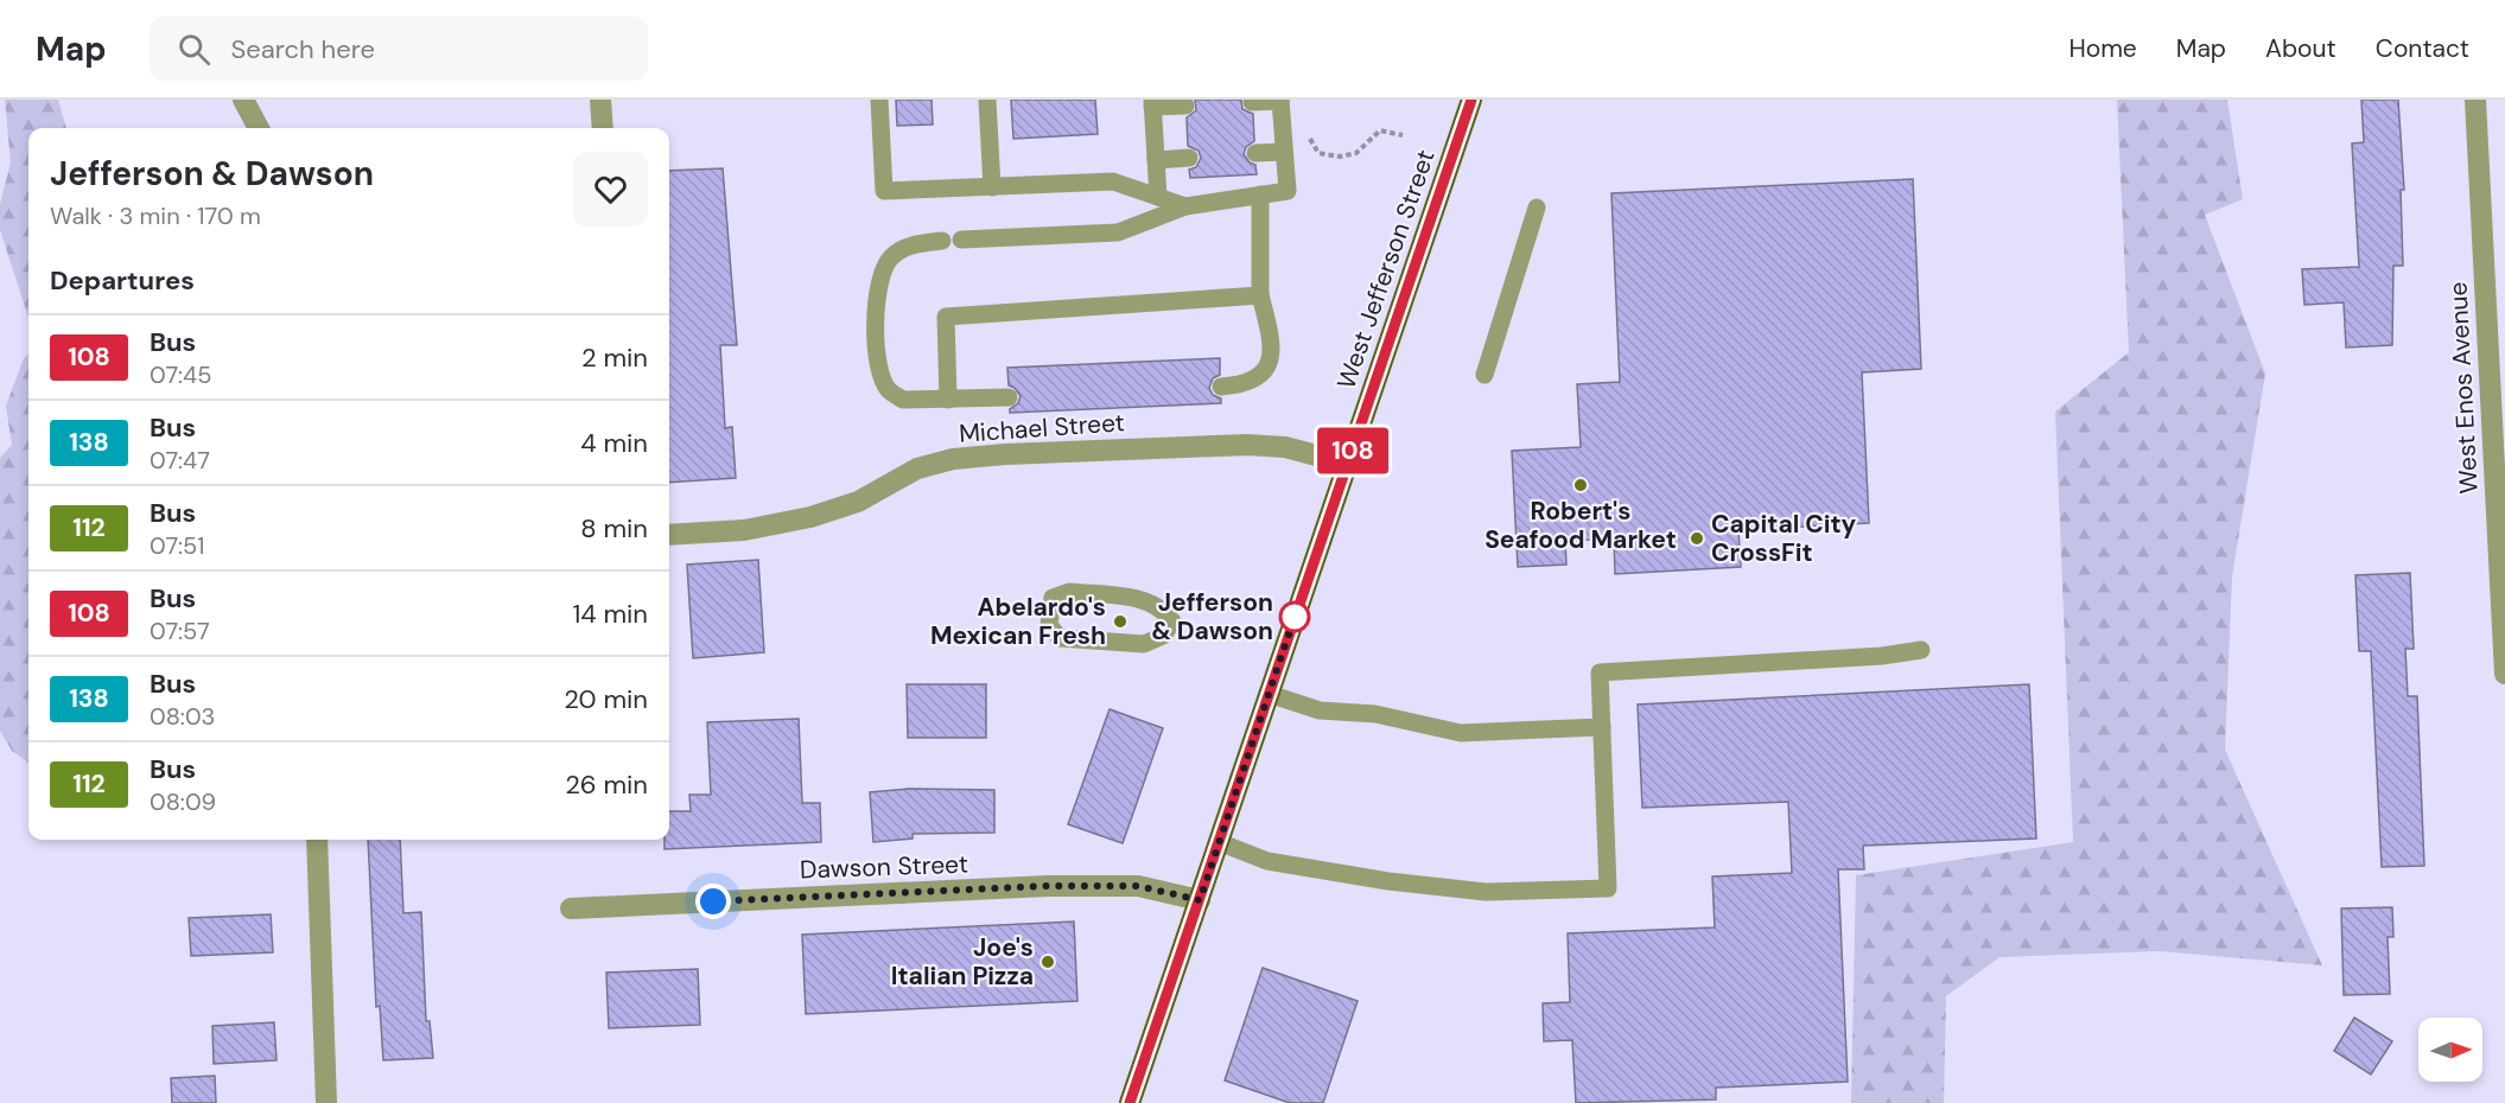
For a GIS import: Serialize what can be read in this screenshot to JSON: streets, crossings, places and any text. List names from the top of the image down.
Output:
{
  "streets": {
    "main road": ["West Jefferson Street"],
    "street": ["West Enos Avenue", "Michael Street", "Dawson Street"]
  },
  "crossings": [
    ["West Jefferson Street", "Michael Street"],
    ["West Jefferson Street", "Dawson Street"]
  ],
  "places": [
    "Robert's Seafood Market",
    "Capital City CrossFit",
    "Jefferson & Dawson",
    "Abelardo's Mexican Fresh",
    "Joe's Italian Pizza"
  ],
  "lines": ["bus line 108"],
  "north": "right",
  "page": {
    "header": "Map",
    "search": "Search here",
    "nav": [
      "Home",
      "Map",
      "About",
      "Contact"
    ],
    "on_map": "108",
    "heading": [
      ["Jefferson & Dawson", "Walk · 3 min · 170 m"],
      "Departures"
    ],
    "list": [
      {
        "mark": "108",
        "name": "Bus",
        "note": "07:45",
        "value": "2 min"
      },
      {
        "mark": "138",
        "name": "Bus",
        "note": "07:47",
        "value": "4 min"
      },
      {
        "mark": "112",
        "name": "Bus",
        "note": "07:51",
        "value": "8 min"
      },
      {
        "mark": "108",
        "name": "Bus",
        "note": "07:57",
        "value": "14 min"
      },
      {
        "mark": "138",
        "name": "Bus",
        "note": "08:03",
        "value": "20 min"
      },
      {
        "mark": "112",
        "name": "Bus",
        "note": "08:09",
        "value": "26 min"
      }
    ]
  }
}
